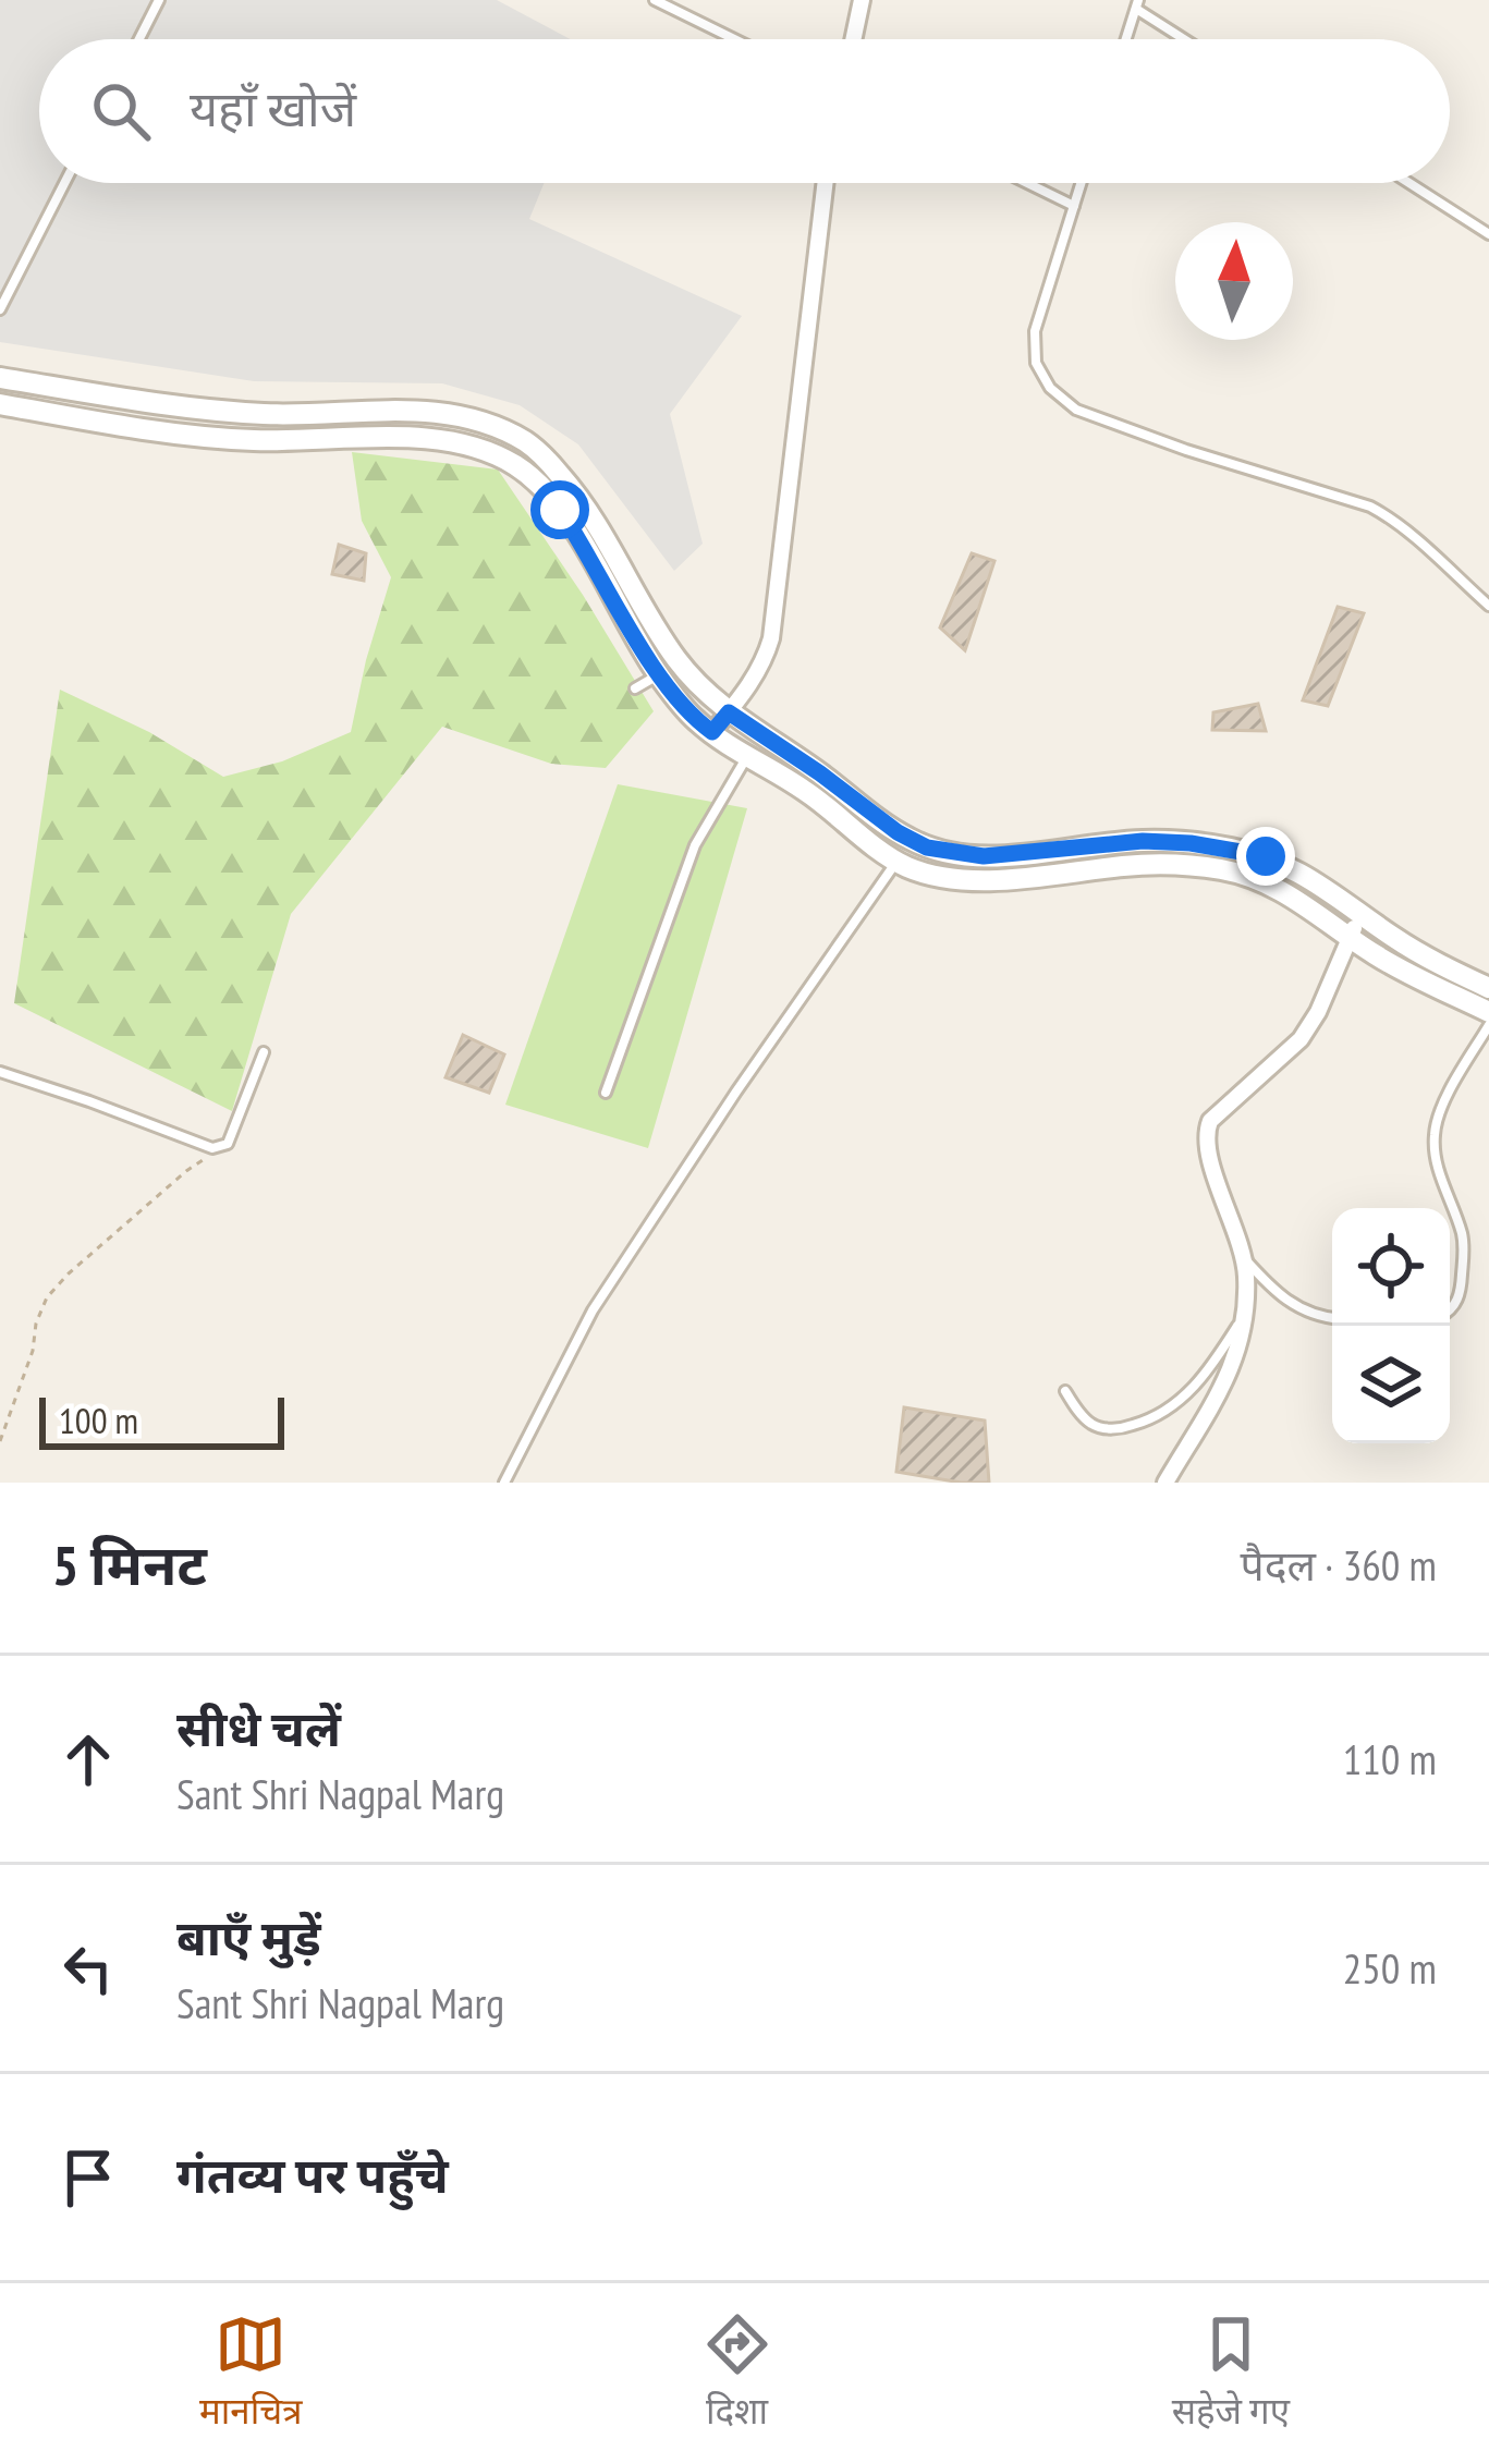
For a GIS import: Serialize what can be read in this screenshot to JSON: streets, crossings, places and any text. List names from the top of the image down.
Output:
{
  "scale_bar": "100 m",
  "north": "top",
  "page": {
    "search": "यहाँ खोजें",
    "scale": "100 m",
    "heading": ["5 मिनट", "पैदल · 360 m"],
    "list": [
      ["सीधे चलें", "Sant Shri Nagpal Marg", "110 m"],
      ["बाएँ मुड़ें", "Sant Shri Nagpal Marg", "250 m"],
      "गंतव्य पर पहुँचे"
    ],
    "nav": ["मानचित्र", "दिशा", "सहेजे गए"]
  }
}
